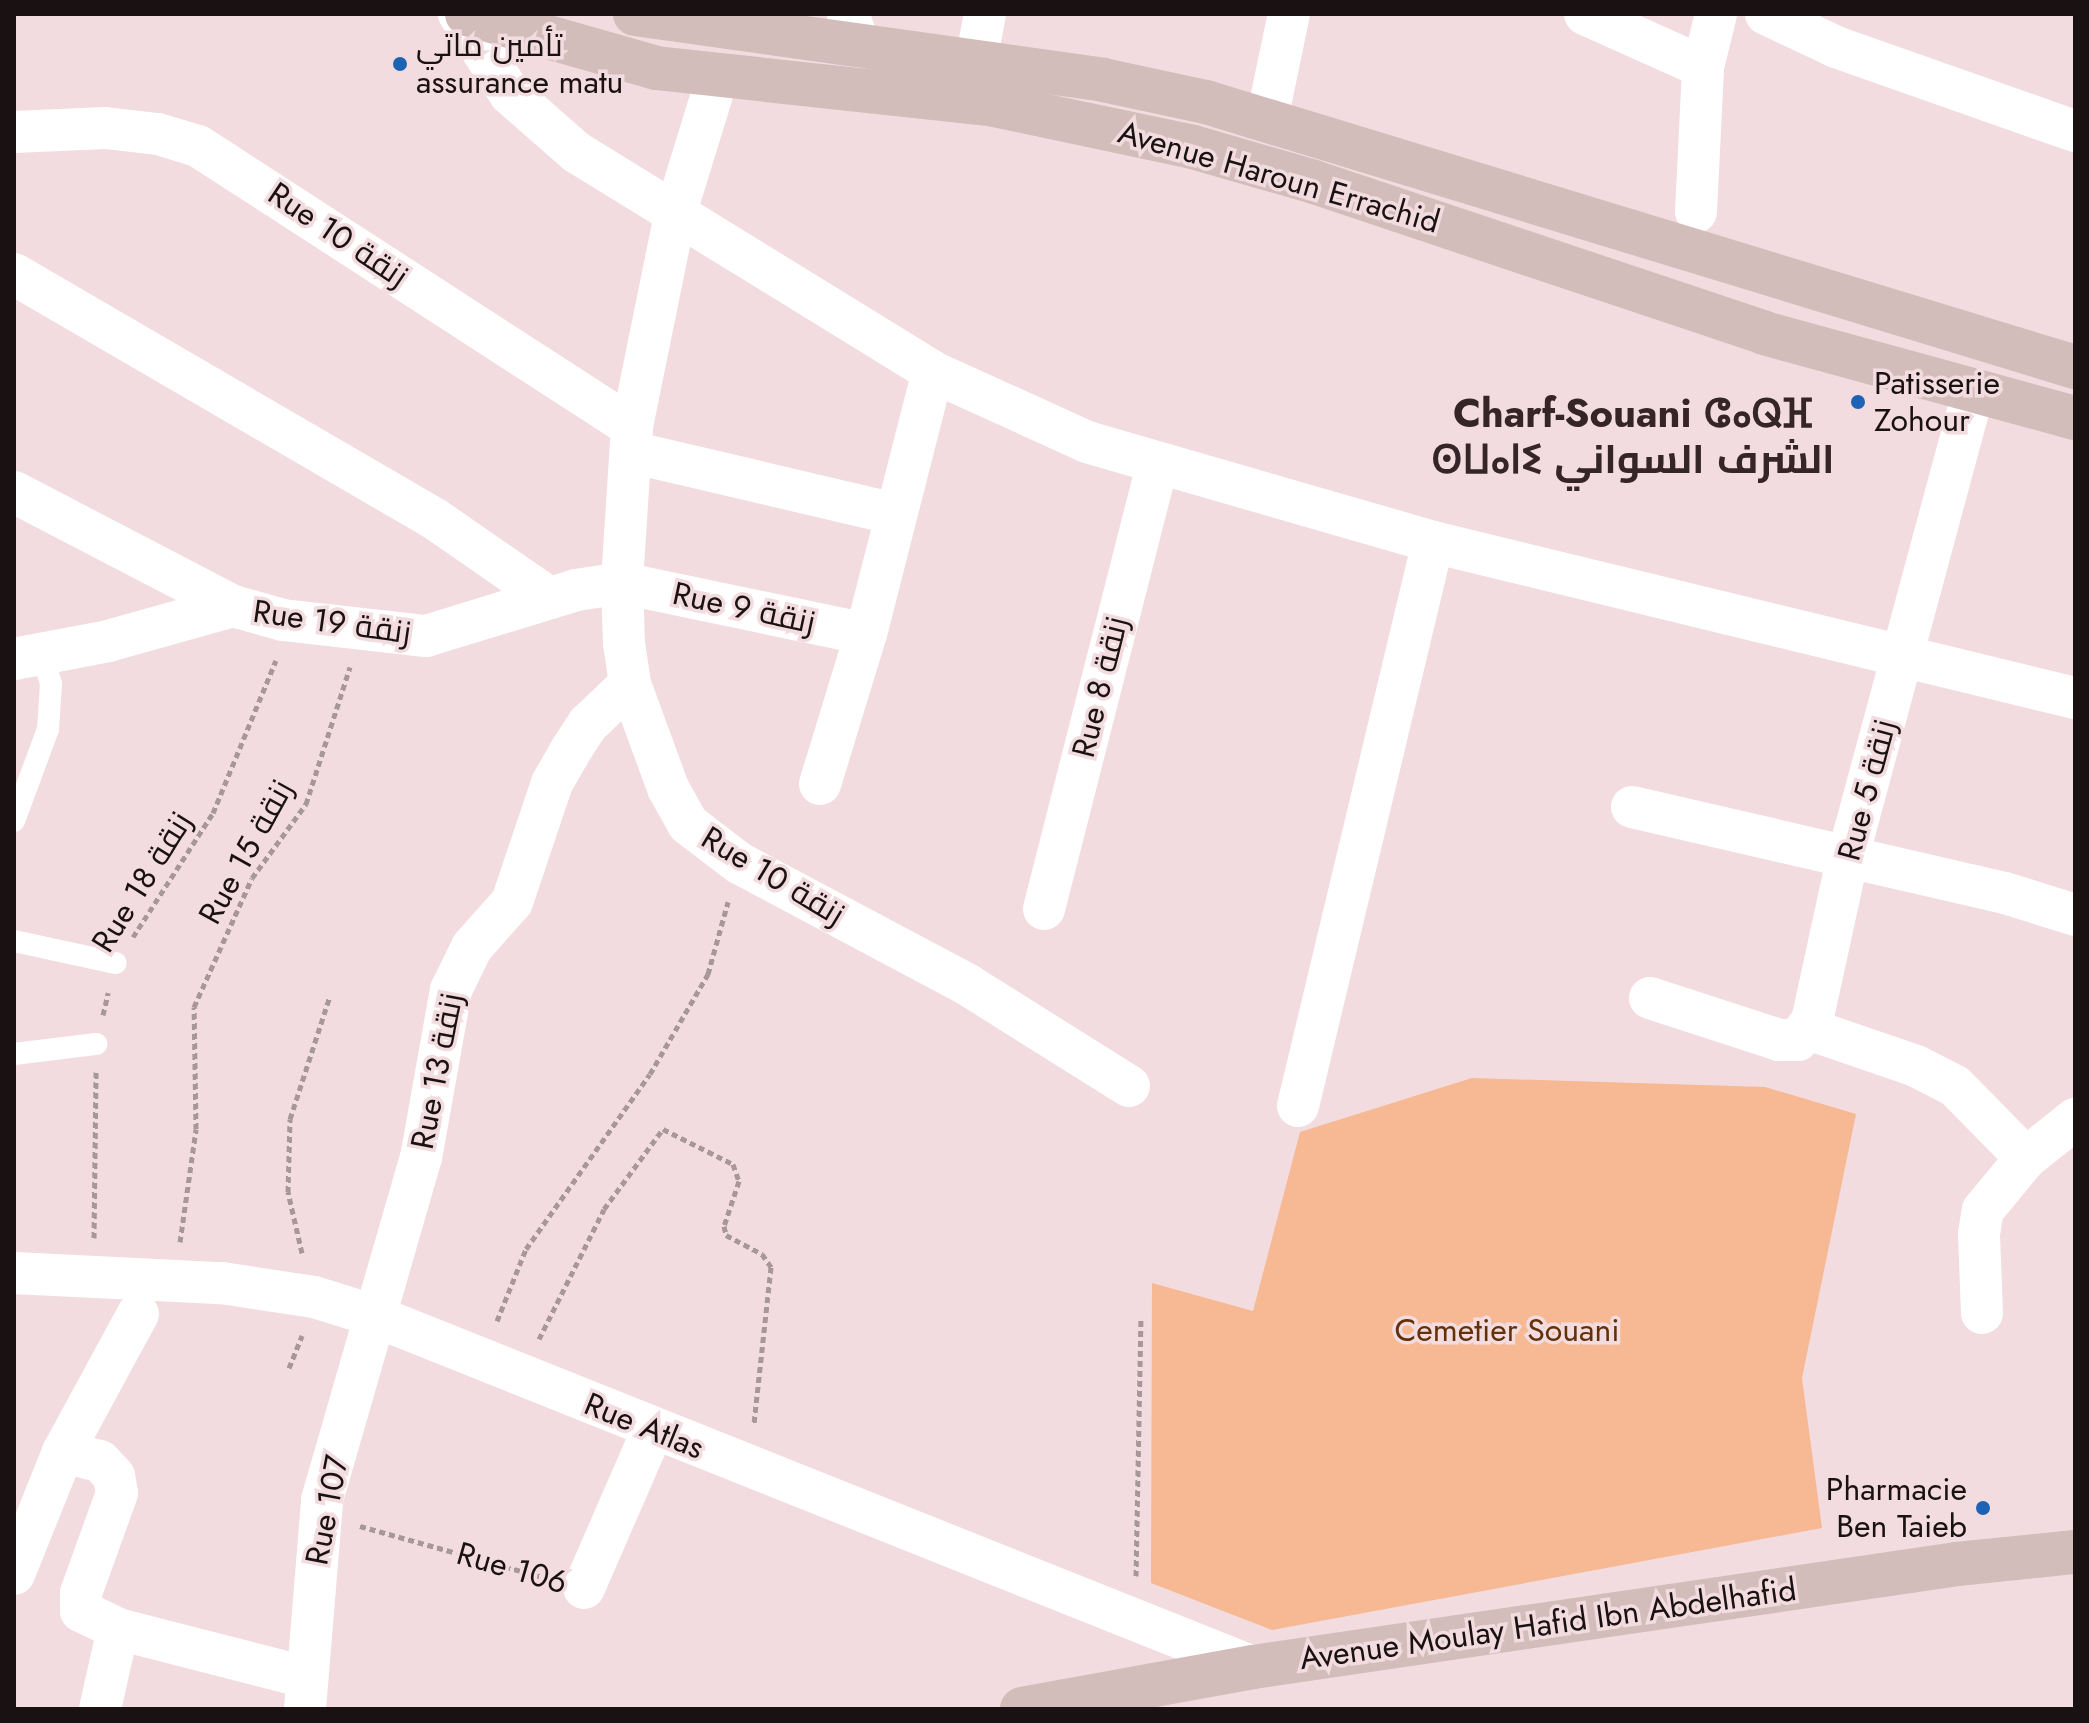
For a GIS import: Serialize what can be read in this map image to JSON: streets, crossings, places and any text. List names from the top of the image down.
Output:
{
  "streets": {
    "main road": ["Avenue Haroun Errachid", "Avenue Moulay Hafid Ibn Abdelhafid"],
    "street": [
      "Rue 10 زنقة",
      "Rue 9 زنقة",
      "Rue 19 زنقة",
      "Rue 8 زنقة",
      "Rue 5 زنقة",
      "Rue 13 زنقة",
      "Rue Atlas",
      "Rue 107",
      "Rue 106"
    ],
    "path": ["Rue 15 زنقة", "Rue 18 زنقة"]
  },
  "crossings": [
    ["Avenue Haroun Errachid", "Rue 10 زنقة"],
    ["Avenue Haroun Errachid", "Rue 5 زنقة"],
    ["Rue 10 زنقة", "Rue 9 زنقة"],
    ["Rue 10 زنقة", "Rue 19 زنقة"],
    ["Rue 10 زنقة", "Rue 13 زنقة"],
    ["Rue 9 زنقة", "Rue 19 زنقة"],
    ["Rue 15 زنقة", "Rue Atlas"],
    ["Rue 18 زنقة", "Rue Atlas"],
    ["Rue 13 زنقة", "Rue Atlas"],
    ["Rue 13 زنقة", "Rue 107"],
    ["Rue Atlas", "Rue 107"],
    ["Rue Atlas", "Rue 106"],
    ["Rue Atlas", "Avenue Moulay Hafid Ibn Abdelhafid"],
    ["Rue 107", "Rue 106"]
  ],
  "districts": ["Charf-Souani ⵛⴰⵕⴼ ⵙⵡⴰⵏⵉ الشرف السواني"],
  "parks": ["Cemetier Souani"],
  "places": ["تأمين ماتي assurance matu", "Patisserie Zohour", "Pharmacie Ben Taieb"]
}
